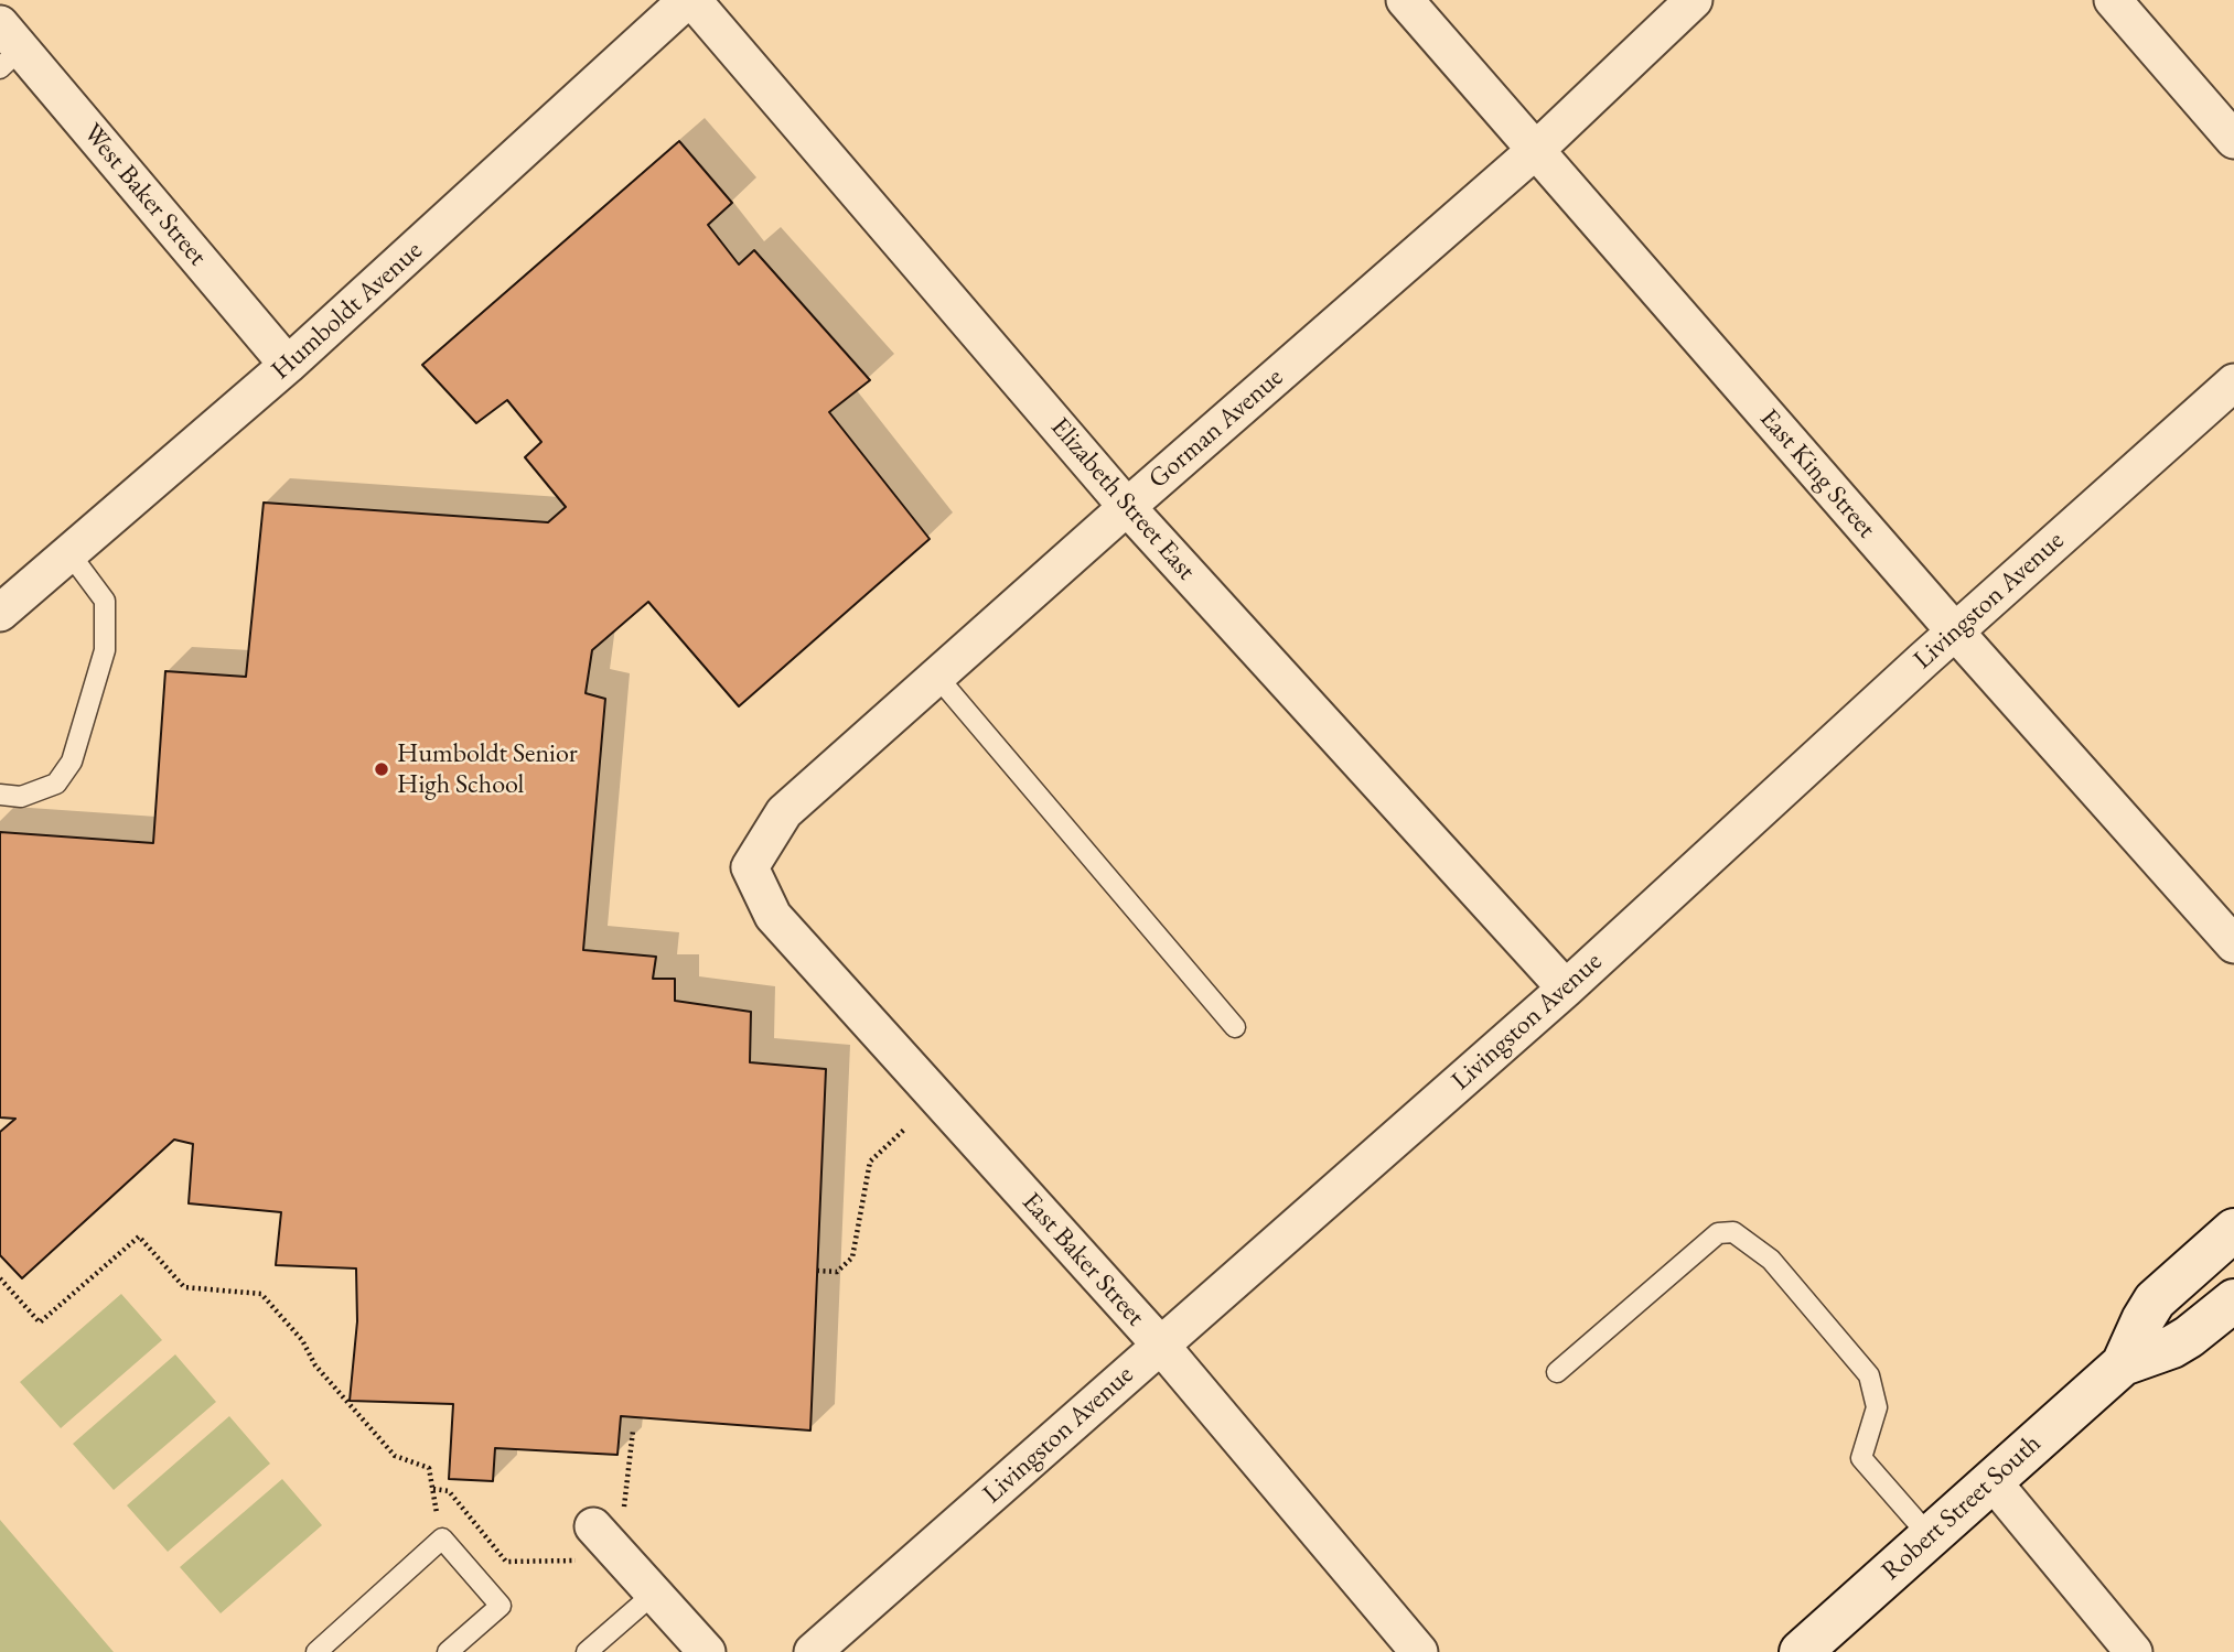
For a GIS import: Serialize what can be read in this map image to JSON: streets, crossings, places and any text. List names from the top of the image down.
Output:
{
  "streets": {
    "main road": ["Robert Street South"],
    "street": [
      "West Baker Street",
      "Humboldt Avenue",
      "Gorman Avenue",
      "East King Street",
      "Elizabeth Street East",
      "Livingston Avenue",
      "East Baker Street"
    ]
  },
  "crossings": [
    ["West Baker Street", "Humboldt Avenue"],
    ["Humboldt Avenue", "Elizabeth Street East"],
    ["Gorman Avenue", "East King Street"],
    ["Gorman Avenue", "Elizabeth Street East"],
    ["Gorman Avenue", "East Baker Street"],
    ["East King Street", "Livingston Avenue"],
    ["Elizabeth Street East", "Livingston Avenue"],
    ["Livingston Avenue", "East Baker Street"]
  ],
  "places": ["Humboldt Senior High School"]
}
